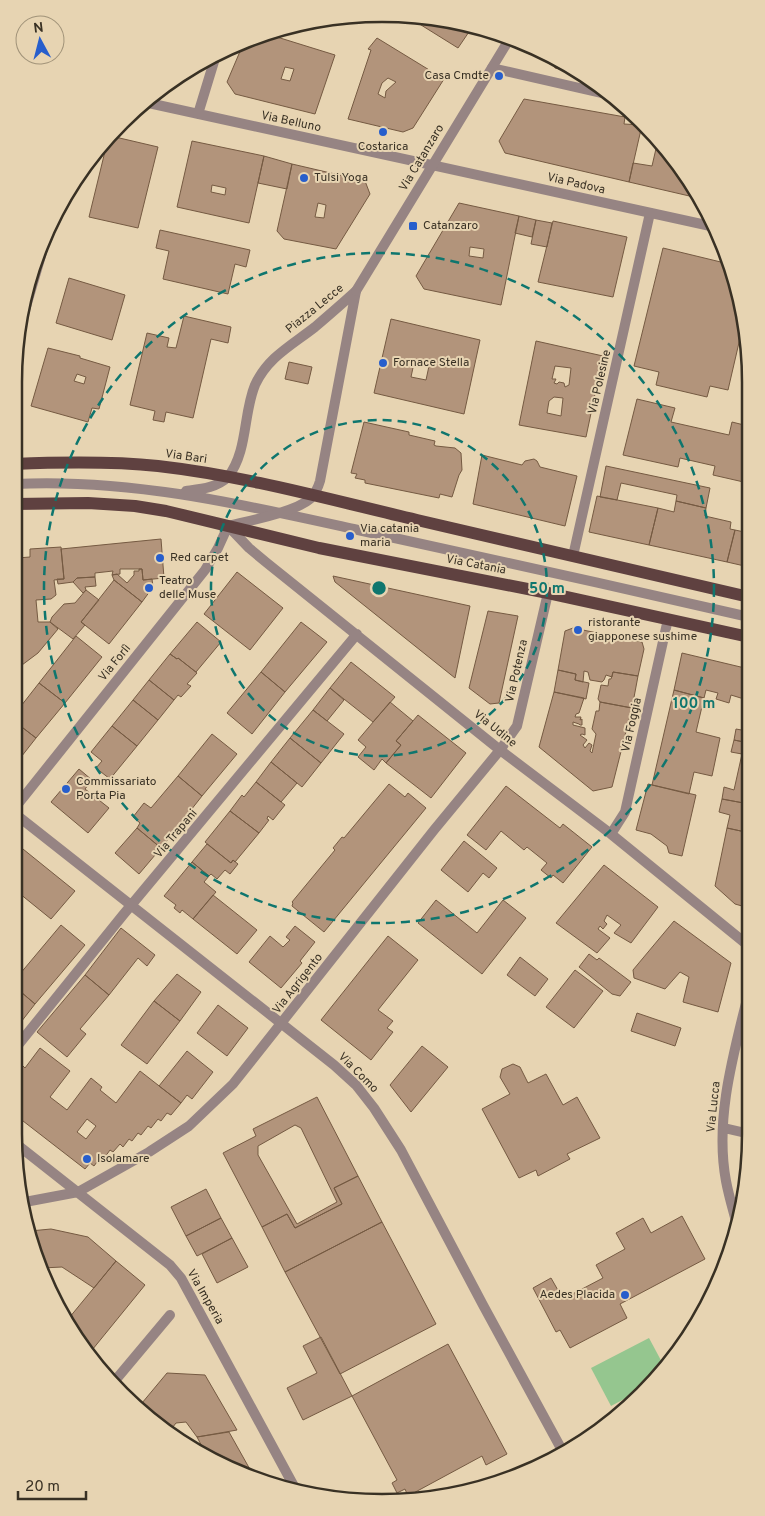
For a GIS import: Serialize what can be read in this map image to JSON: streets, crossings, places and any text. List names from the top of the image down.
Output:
{
  "streets": {
    "main road": ["Via Bari", "Via Catania"],
    "street": [
      "Via Belluno",
      "Via Catanzaro",
      "Via Padova",
      "Piazza Lecce",
      "Via Polesine",
      "Via Forlì",
      "Via Potenza",
      "Via Foggia",
      "Via Udine",
      "Via Trapani",
      "Via Agrigento",
      "Via Como",
      "Via Lucca",
      "Via Imperia"
    ]
  },
  "crossings": [
    ["Via Belluno", "Via Catanzaro"],
    ["Via Belluno", "Via Padova"],
    ["Via Catanzaro", "Via Padova"],
    ["Via Catanzaro", "Piazza Lecce"],
    ["Via Padova", "Via Polesine"],
    ["Piazza Lecce", "Via Bari"],
    ["Via Catania", "Via Forlì"],
    ["Via Catania", "Via Potenza"],
    ["Via Catania", "Via Foggia"],
    ["Via Catania", "Via Udine"],
    ["Via Forlì", "Via Udine"],
    ["Via Potenza", "Via Udine"],
    ["Via Potenza", "Via Agrigento"],
    ["Via Foggia", "Via Udine"],
    ["Via Udine", "Via Trapani"],
    ["Via Udine", "Via Agrigento"],
    ["Via Trapani", "Via Como"],
    ["Via Agrigento", "Via Como"],
    ["Via Agrigento", "Via Imperia"]
  ],
  "places": {
    "other": [
      "Casa Cmdte",
      "Costarica",
      "Tulsi Yoga",
      "Fornace Stella",
      "Via catania maria",
      "Red carpet",
      "Teatro delle Muse",
      "ristorante giapponese sushime",
      "Commissariato Porta Pia",
      "Isolamare",
      "Aedes Placida"
    ],
    "transit": ["Catanzaro"]
  },
  "scale_bar": "20 m",
  "north": "top",
  "rings": ["50 m", "100 m"]
}
